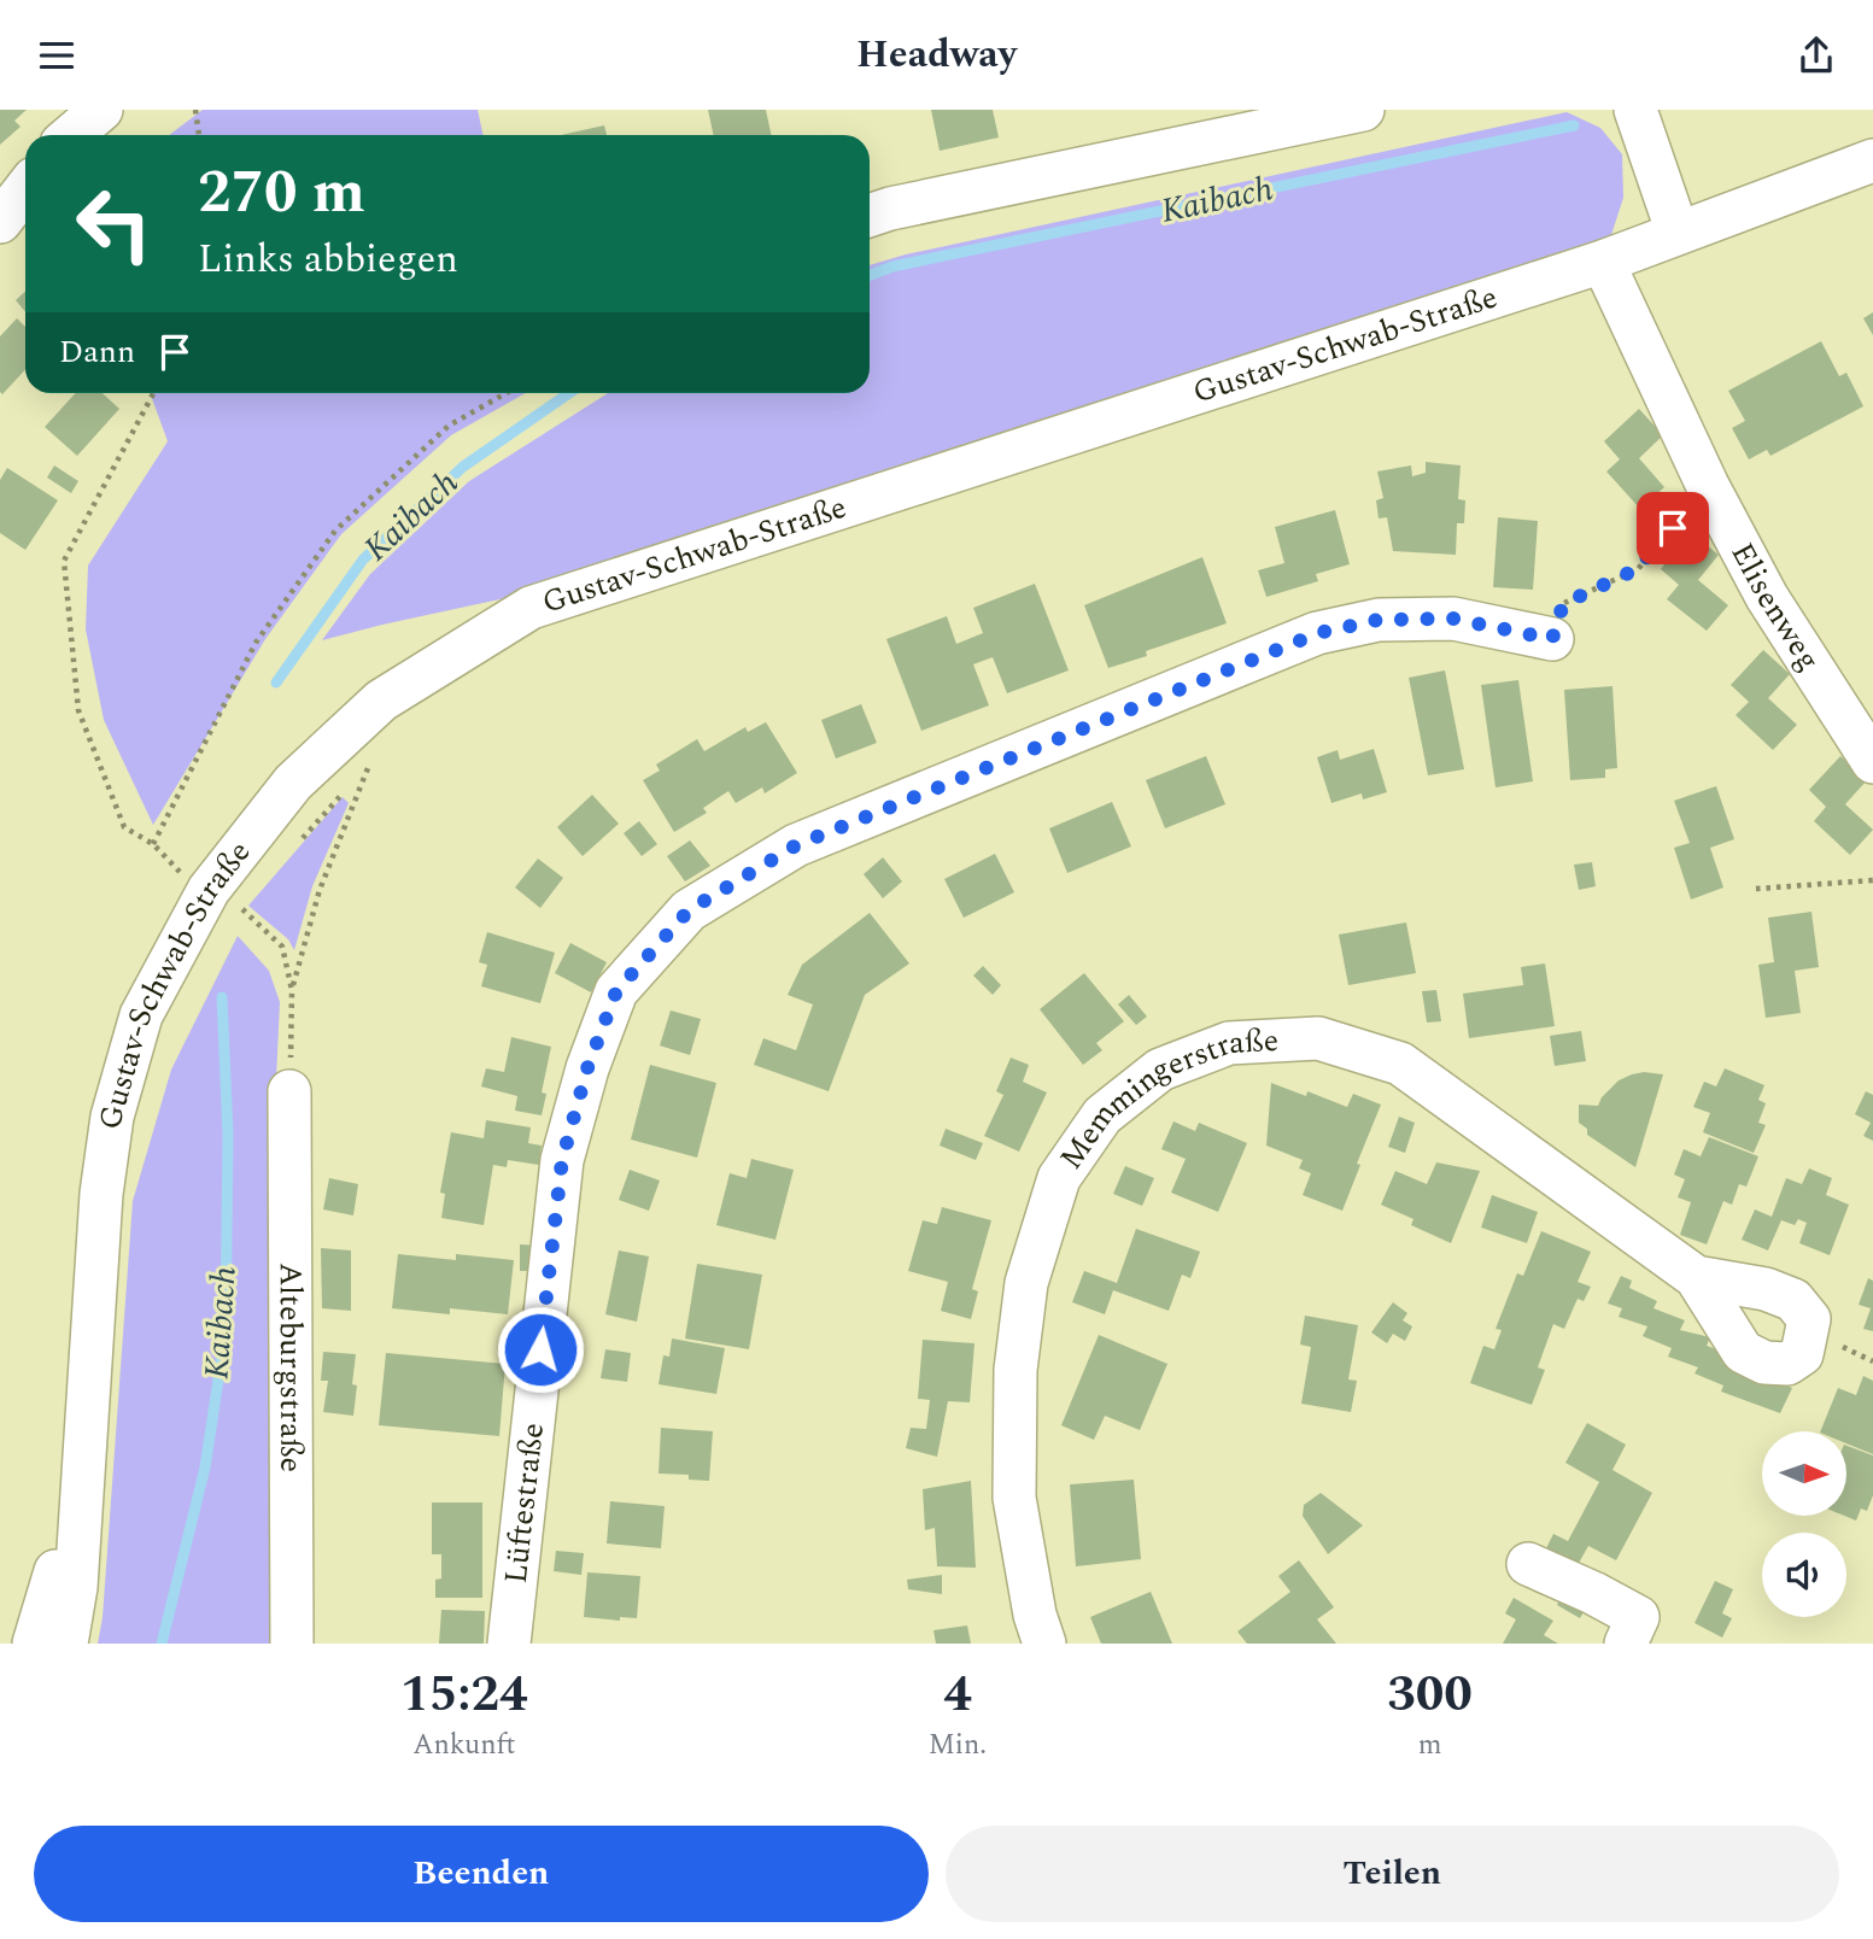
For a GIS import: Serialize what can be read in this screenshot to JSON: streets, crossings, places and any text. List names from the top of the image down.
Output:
{
  "streets": {
    "street": [
      "Gustav-Schwab-Straße",
      "Elisenweg",
      "Memmingerstraße",
      "Alteburgstraße",
      "Lüftestraße"
    ]
  },
  "crossings": [
    ["Gustav-Schwab-Straße", "Elisenweg"]
  ],
  "water": ["Kaibach"],
  "north": "right",
  "page": {
    "header": "Headway",
    "turn": ["270 m", "Links abbiegen"],
    "then": "Dann",
    "eta": [
      "15:24",
      "Ankunft",
      "4",
      "Min.",
      "300",
      "m"
    ],
    "buttons": ["Beenden", "Teilen"]
  }
}
